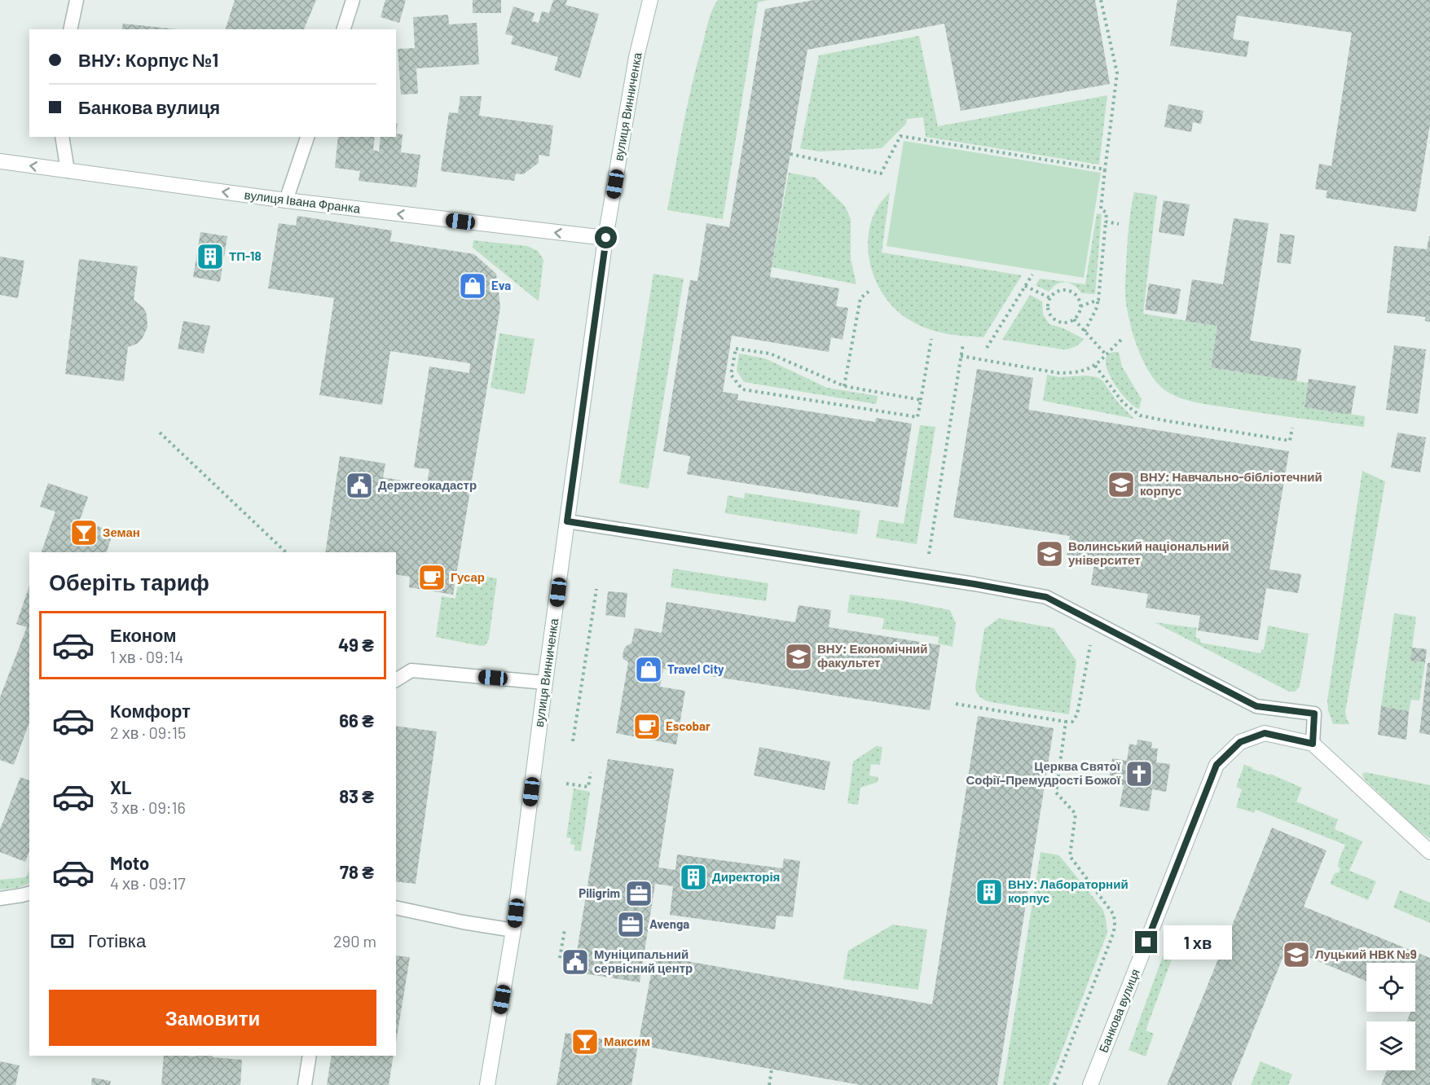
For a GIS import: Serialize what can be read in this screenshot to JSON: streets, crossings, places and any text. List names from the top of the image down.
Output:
{
  "streets": {
    "street": ["вулиця Винниченка", "вулиця Івана Франка", "Банкова вулиця"]
  },
  "crossings": [
    ["вулиця Винниченка", "вулиця Івана Франка"]
  ],
  "one_way": ["вулиця Івана Франка"],
  "places": {
    "building": ["ТП-18", "Директорія", "ВНУ: Лабораторний корпус"],
    "shop": ["Eva", "Travel City"],
    "school or university": [
      "ВНУ: Навчально-бібліотечний корпус",
      "Волинський національний університет",
      "ВНУ: Економічний факультет",
      "Луцький НВК №9"
    ],
    "public building": ["Держгеокадастр", "Муніципальний сервісний центр"],
    "bar": ["Земан", "Максим"],
    "cafe": ["Гусар", "Escobar"],
    "church": ["Церква Святої Софії–Премудрості Божої"],
    "office": ["Piligrim", "Avenga"]
  },
  "page": {
    "banner": ["ВНУ: Корпус №1", "Банкова вулиця"],
    "heading": "Оберіть тариф",
    "list": [
      {
        "name": "Економ",
        "note": "1 хв · 09:14",
        "value": "49 ₴"
      },
      {
        "name": "Комфорт",
        "note": "2 хв · 09:15",
        "value": "66 ₴"
      },
      {
        "name": "XL",
        "note": "3 хв · 09:16",
        "value": "83 ₴"
      },
      {
        "name": "Moto",
        "note": "4 хв · 09:17",
        "value": "78 ₴"
      }
    ],
    "pay": ["Готівка", "290 m"],
    "bubble": "1 хв",
    "buttons": "Замовити"
  }
}
